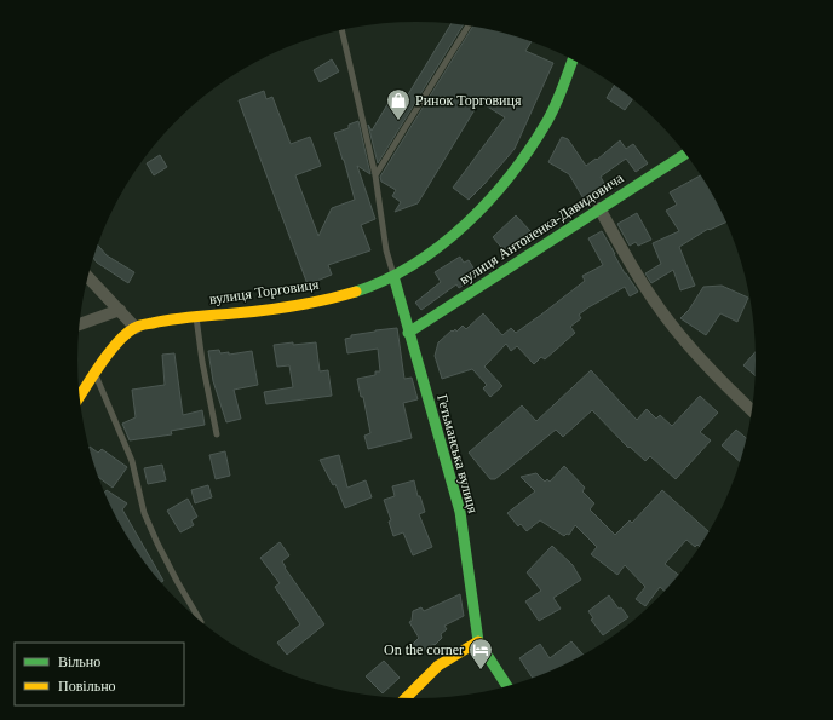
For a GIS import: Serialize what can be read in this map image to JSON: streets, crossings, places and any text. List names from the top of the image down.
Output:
{
  "streets": {
    "street": ["вулиця Антоненка-Давидовича", "вулиця Торговиця", "Гетьманська вулиця"]
  },
  "crossings": [
    ["вулиця Антоненка-Давидовича", "Гетьманська вулиця"],
    ["вулиця Торговиця", "Гетьманська вулиця"]
  ],
  "places": {
    "shop": ["Ринок Торговиця"],
    "hotel": ["On the corner"]
  },
  "legend": ["Вільно", "Повільно"]
}
